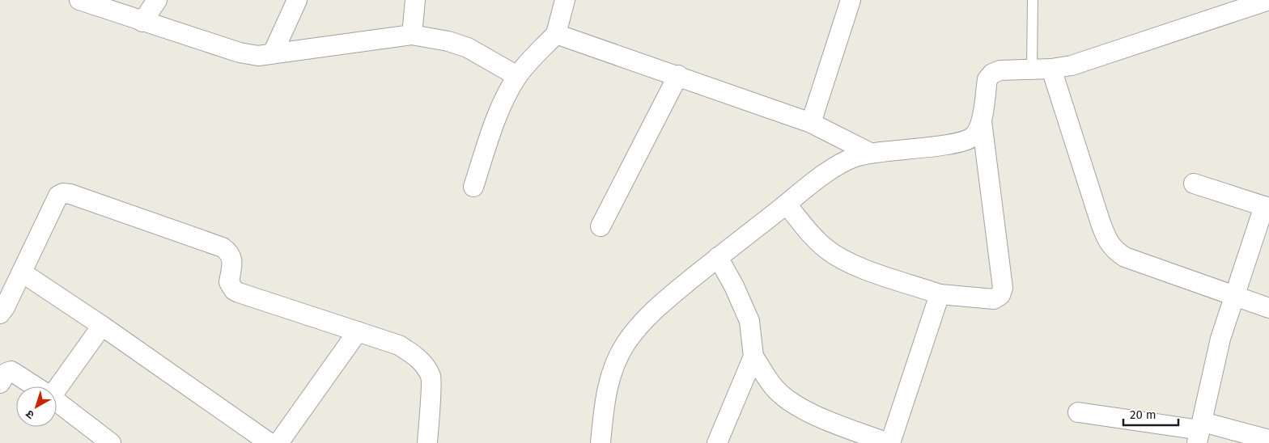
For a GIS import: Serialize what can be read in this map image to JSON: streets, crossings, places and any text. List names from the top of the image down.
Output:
{
  "scale_bar": "20 m",
  "north": "bottom left"
}
